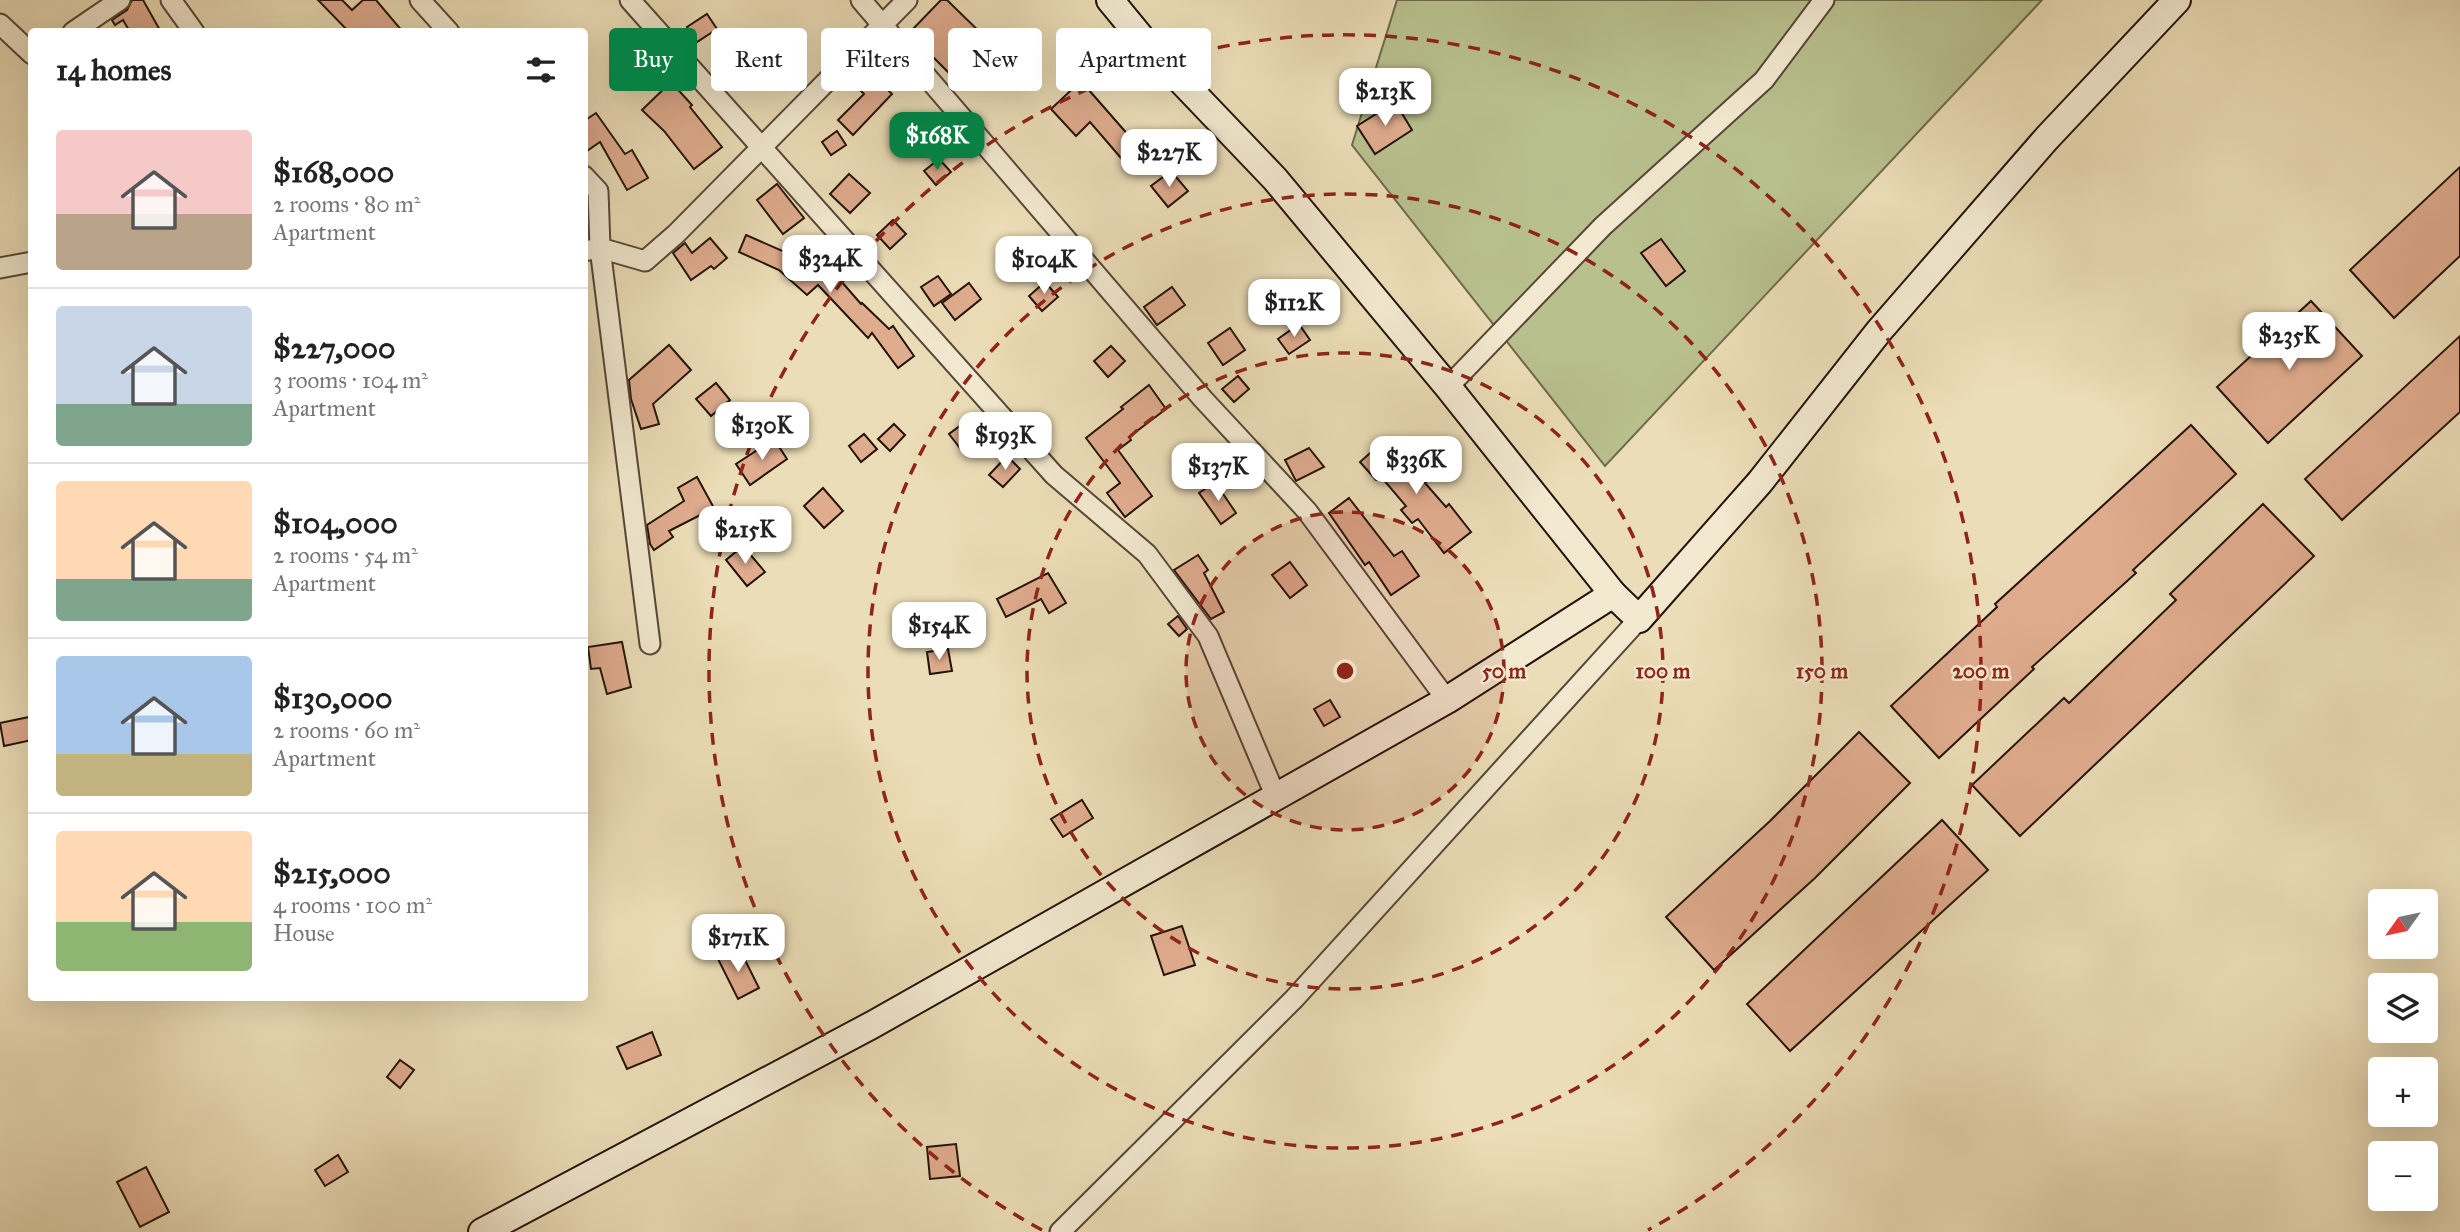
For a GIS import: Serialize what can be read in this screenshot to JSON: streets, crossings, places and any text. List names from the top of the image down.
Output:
{
  "north": "bottom left",
  "page": {
    "chip": [
      "Buy",
      "Rent",
      "Filters",
      "New",
      "Apartment"
    ],
    "heading": "14 homes",
    "price": [
      "$213K",
      "$168K",
      "$227K",
      "$324K",
      "$104K",
      "$112K",
      "$235K",
      "$130K",
      "$193K",
      "$336K",
      "$137K",
      "$215K",
      "$154K",
      "$171K"
    ],
    "list": [
      {
        "name": "$168,000",
        "note": "2 rooms · 80 m² · Apartment"
      },
      {
        "name": "$227,000",
        "note": "3 rooms · 104 m² · Apartment"
      },
      {
        "name": "$104,000",
        "note": "2 rooms · 54 m² · Apartment"
      },
      {
        "name": "$130,000",
        "note": "2 rooms · 60 m² · Apartment"
      },
      {
        "name": "$215,000",
        "note": "4 rooms · 100 m² · House"
      }
    ],
    "map_buttons": ["+", "−"]
  },
  "rings": [
    "50 m",
    "100 m",
    "150 m",
    "200 m"
  ]
}
